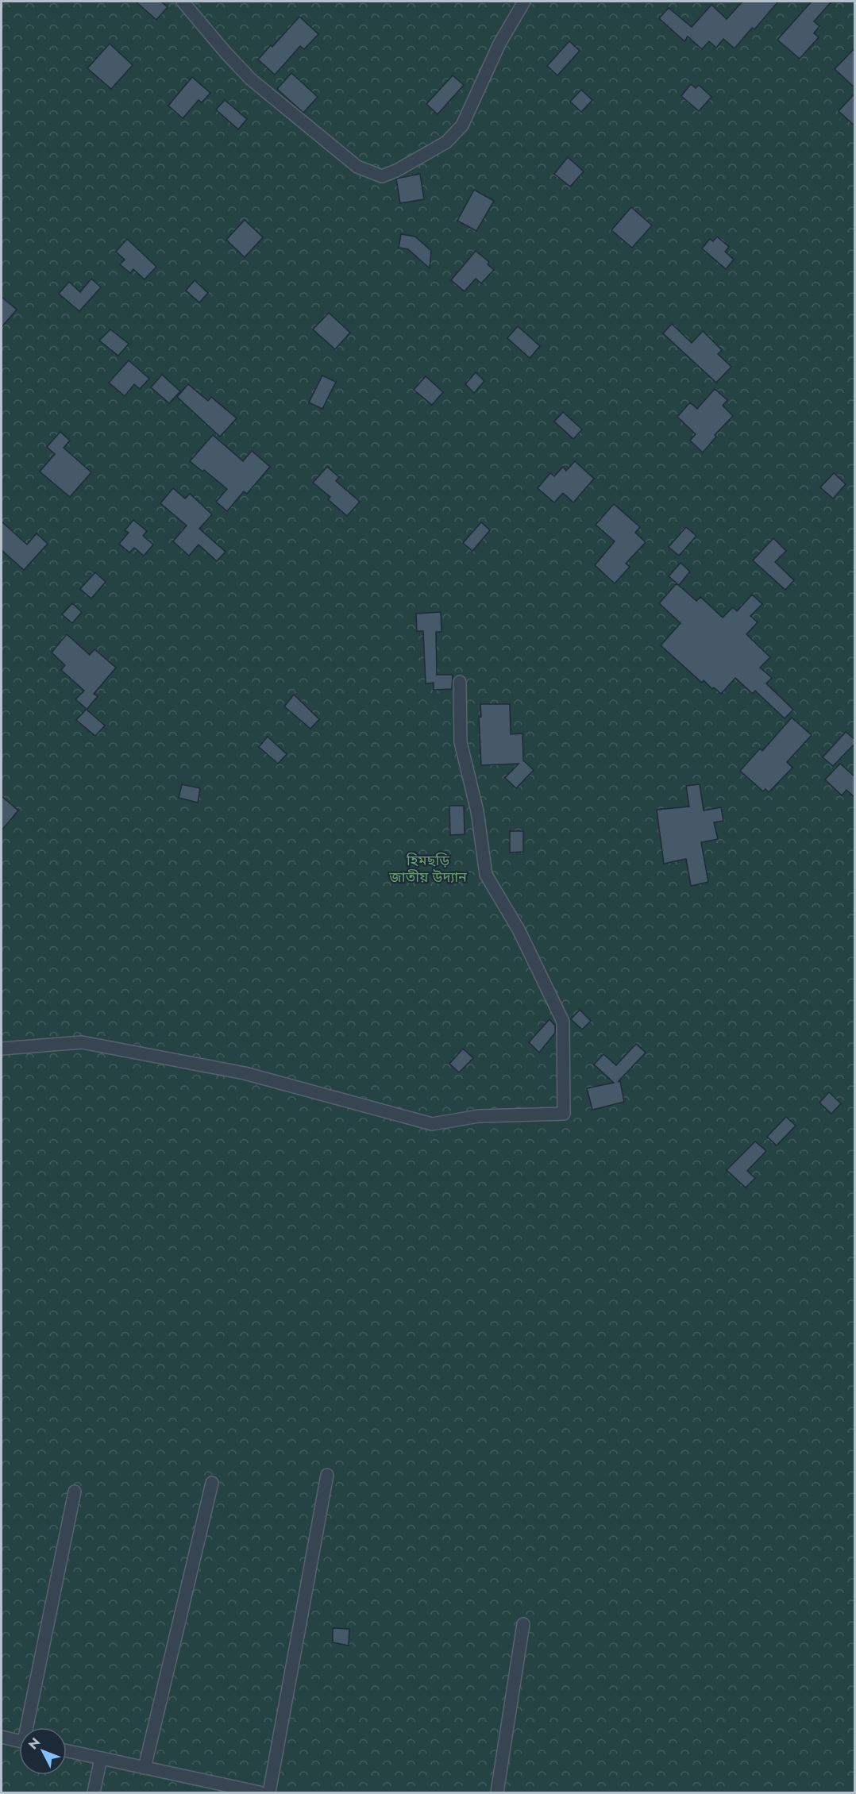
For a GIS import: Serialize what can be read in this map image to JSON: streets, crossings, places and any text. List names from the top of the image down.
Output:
{
  "parks": ["হিমছড়ি জাতীয় উদ্যান"],
  "north": "top left"
}
